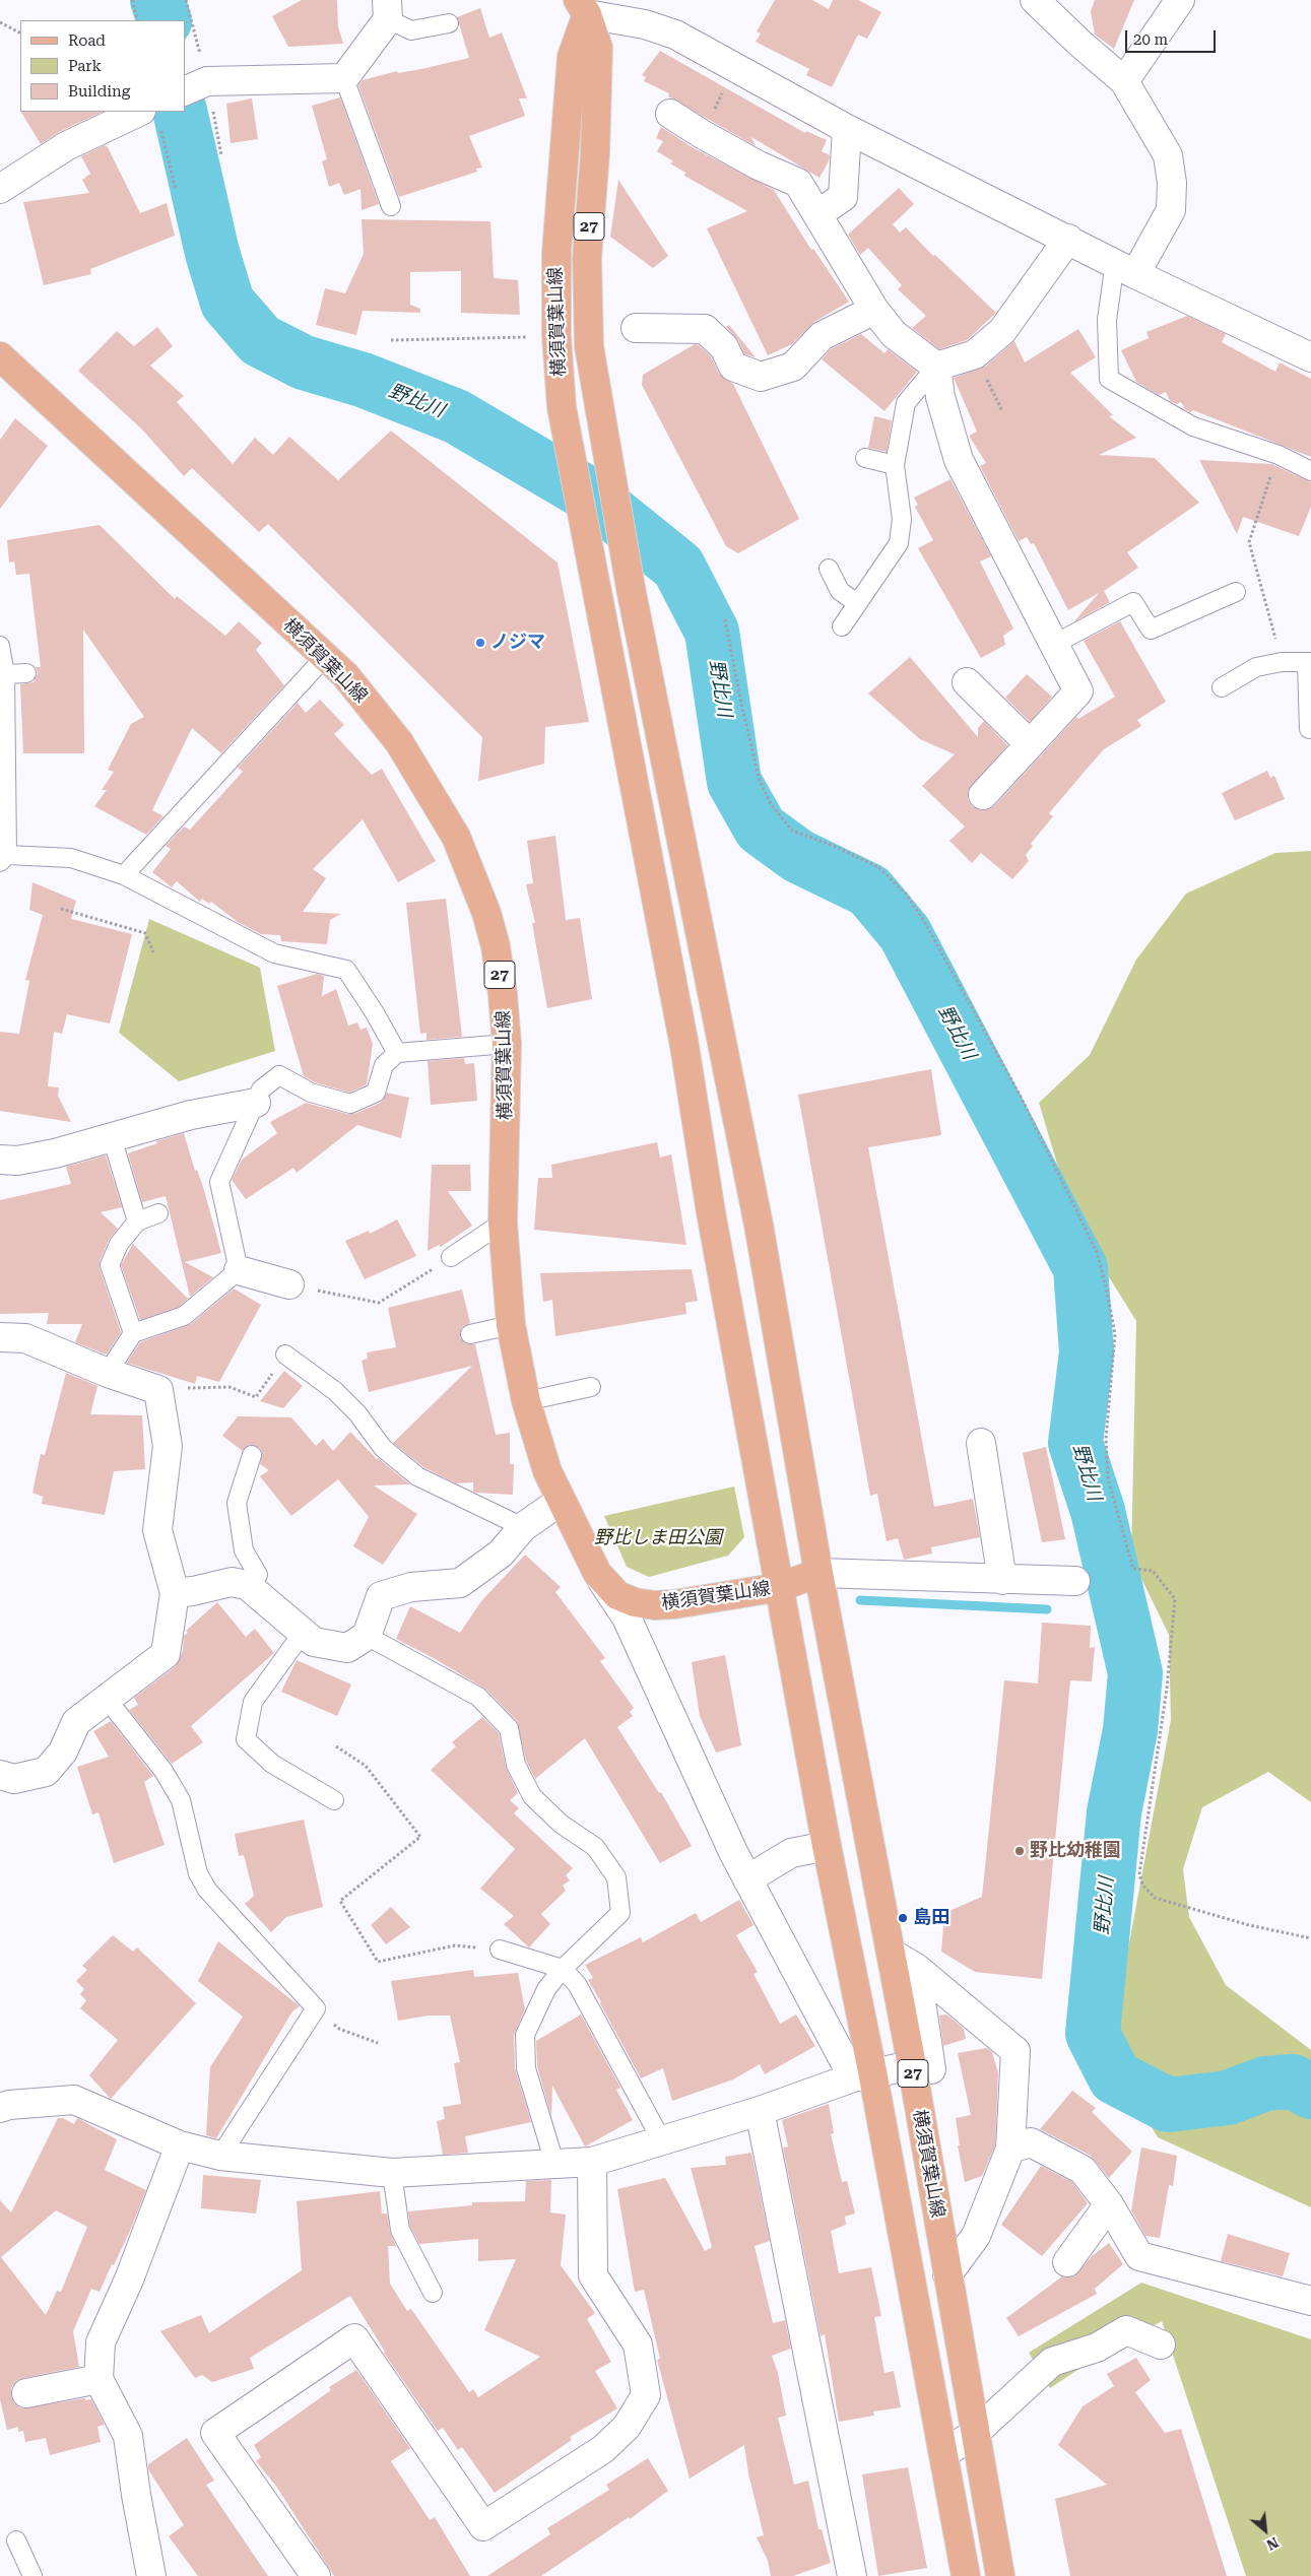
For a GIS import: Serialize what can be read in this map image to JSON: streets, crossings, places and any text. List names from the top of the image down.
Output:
{
  "streets": {
    "main road": ["27", "横須賀葉山線"]
  },
  "water": ["野比川"],
  "parks": ["野比しま田公園"],
  "places": ["ノジマ", "野比幼稚園", "島田"],
  "legend": ["Road", "Park", "Building"],
  "scale_bar": "20 m",
  "north": "bottom right"
}
